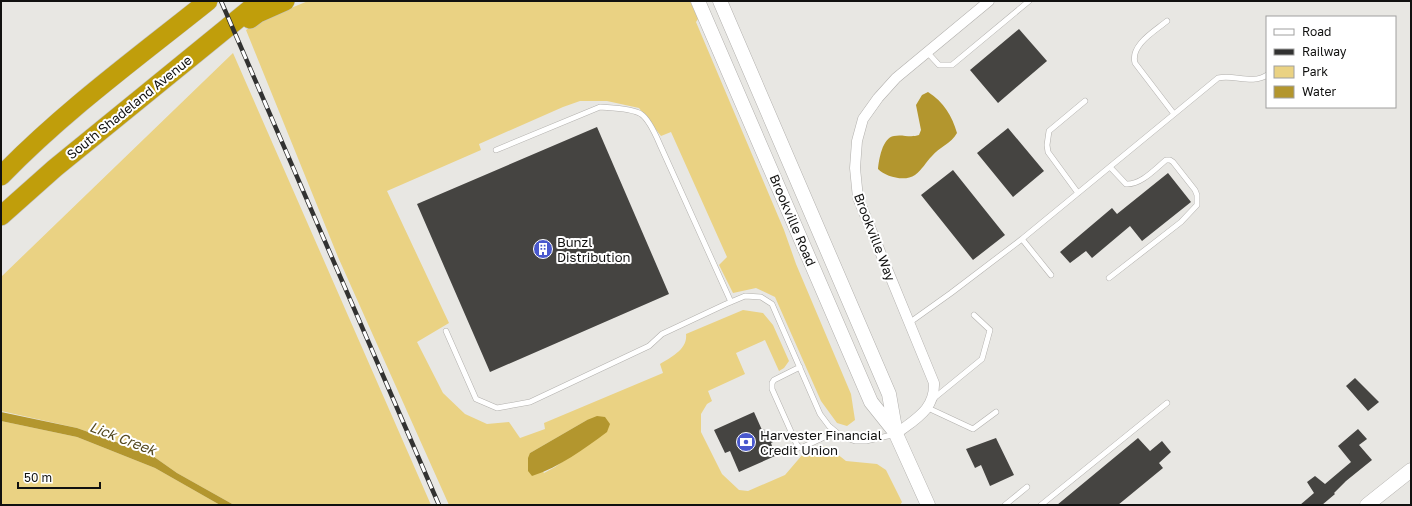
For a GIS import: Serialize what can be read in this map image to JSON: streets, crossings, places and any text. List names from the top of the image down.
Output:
{
  "streets": {
    "highway": ["South Shadeland Avenue"],
    "main road": ["Brookville Road"],
    "street": ["Brookville Way"]
  },
  "water": ["Lick Creek"],
  "places": {
    "building": ["Bunzl Distribution"],
    "bank": ["Harvester Financial Credit Union"]
  },
  "legend": [
    "Road",
    "Railway",
    "Park",
    "Water"
  ],
  "scale_bar": "50 m"
}
